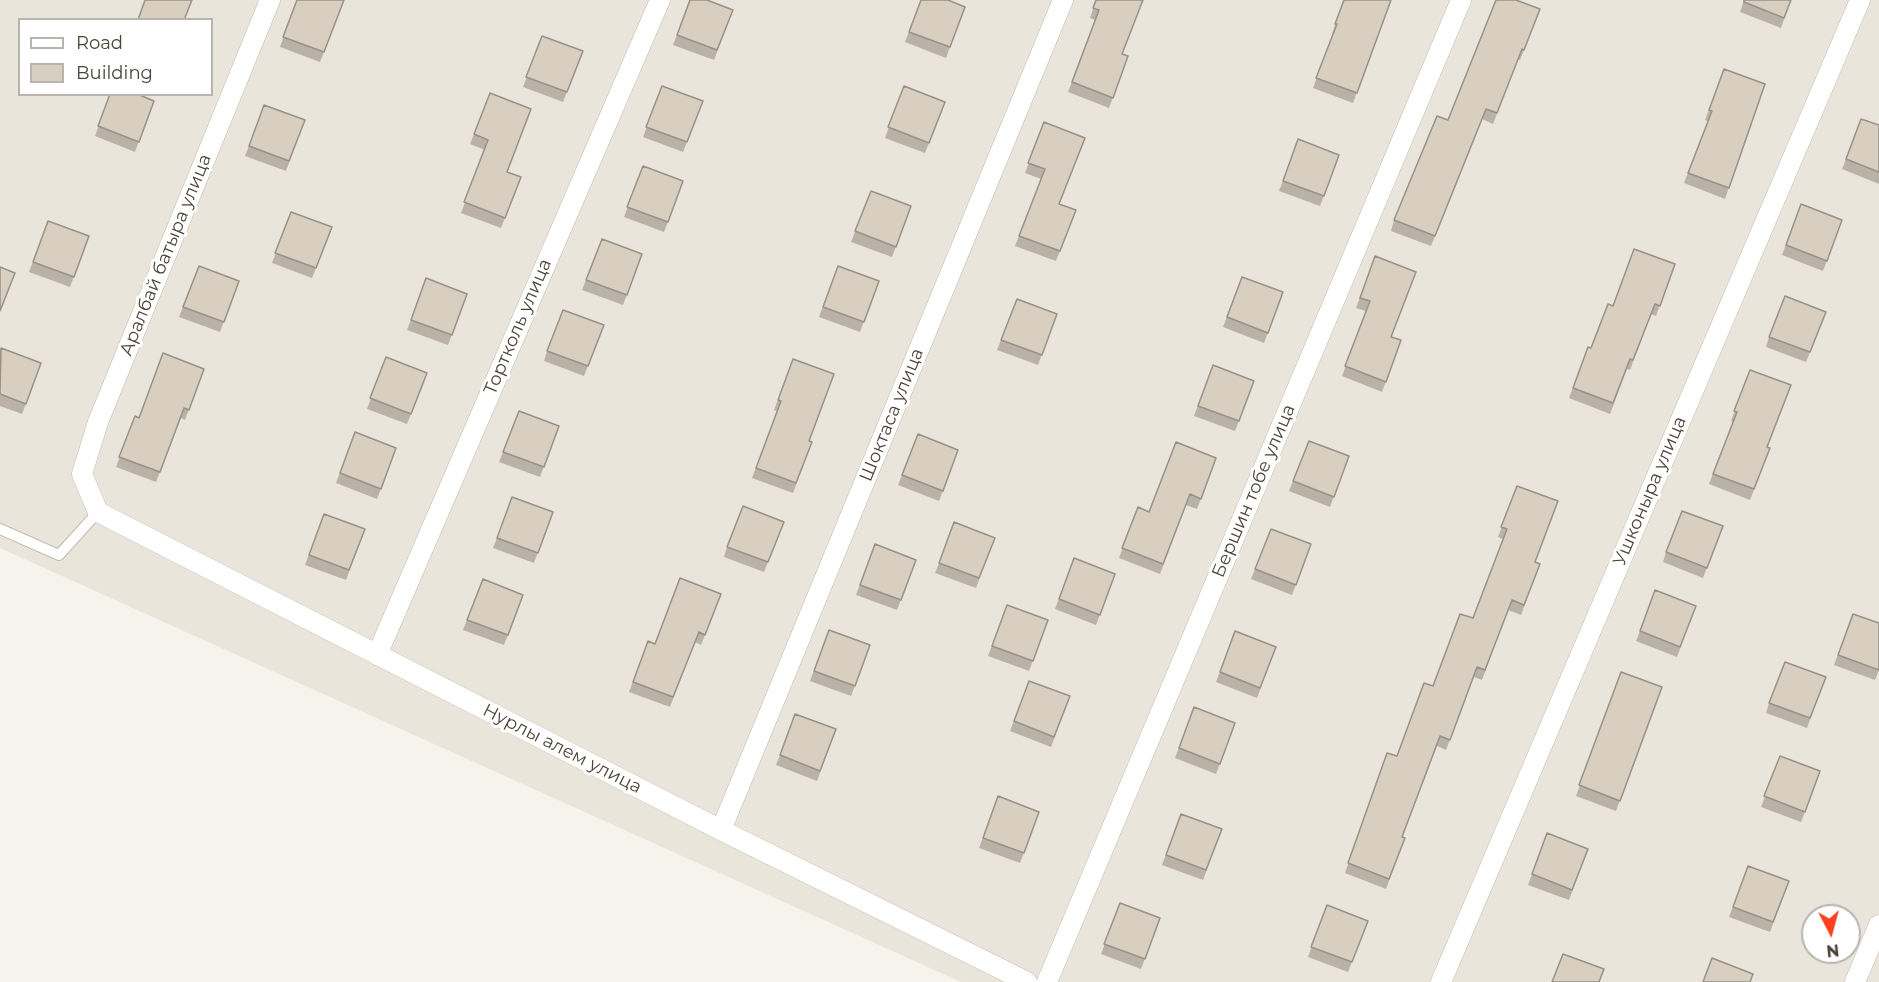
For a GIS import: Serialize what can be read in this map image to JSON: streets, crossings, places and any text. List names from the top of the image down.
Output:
{
  "streets": {
    "street": [
      "Аралбай батыра улица",
      "Тортколь улица",
      "Шоктаса улица",
      "Бершин тобе улица",
      "Ушконыра улица",
      "Нурлы алем улица"
    ]
  },
  "crossings": [
    ["Аралбай батыра улица", "Нурлы алем улица"],
    ["Тортколь улица", "Нурлы алем улица"],
    ["Шоктаса улица", "Нурлы алем улица"]
  ],
  "legend": ["Road", "Building"],
  "north": "bottom"
}
